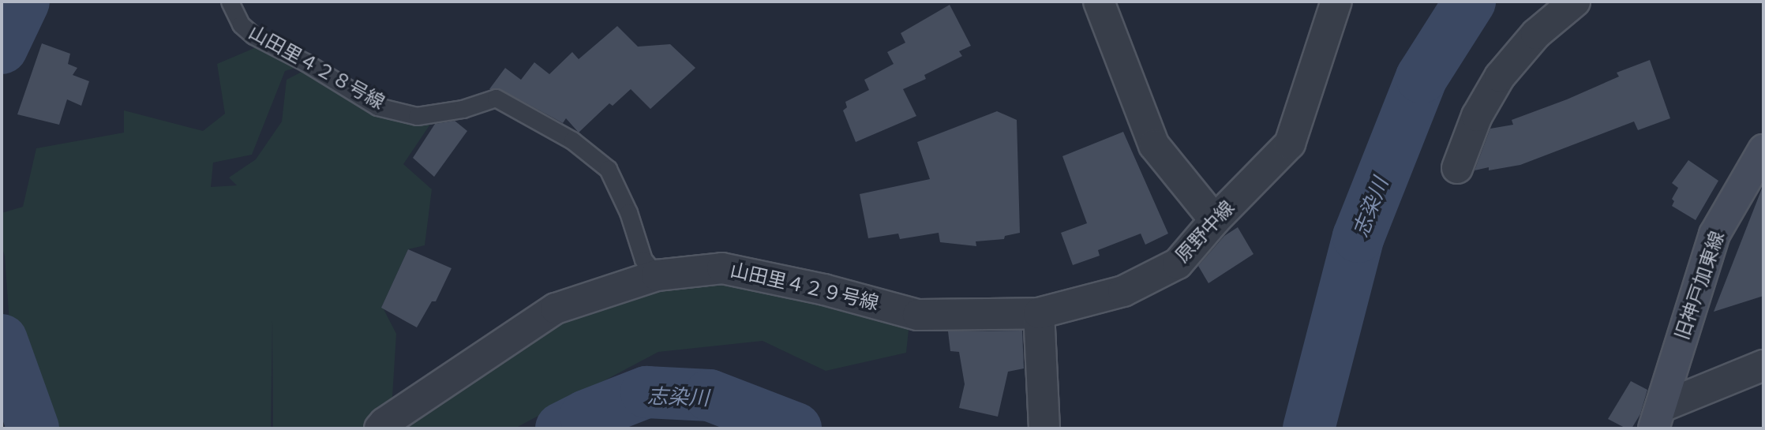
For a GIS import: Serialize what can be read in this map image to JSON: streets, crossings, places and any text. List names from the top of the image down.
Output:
{
  "streets": {
    "street": ["原野中線", "旧神戸加東線", "山田里４２９号線"],
    "lane": ["山田里４２８号線"]
  },
  "crossings": [
    ["山田里４２８号線", "山田里４２９号線"],
    ["原野中線", "山田里４２９号線"]
  ],
  "water": ["志染川"]
}
